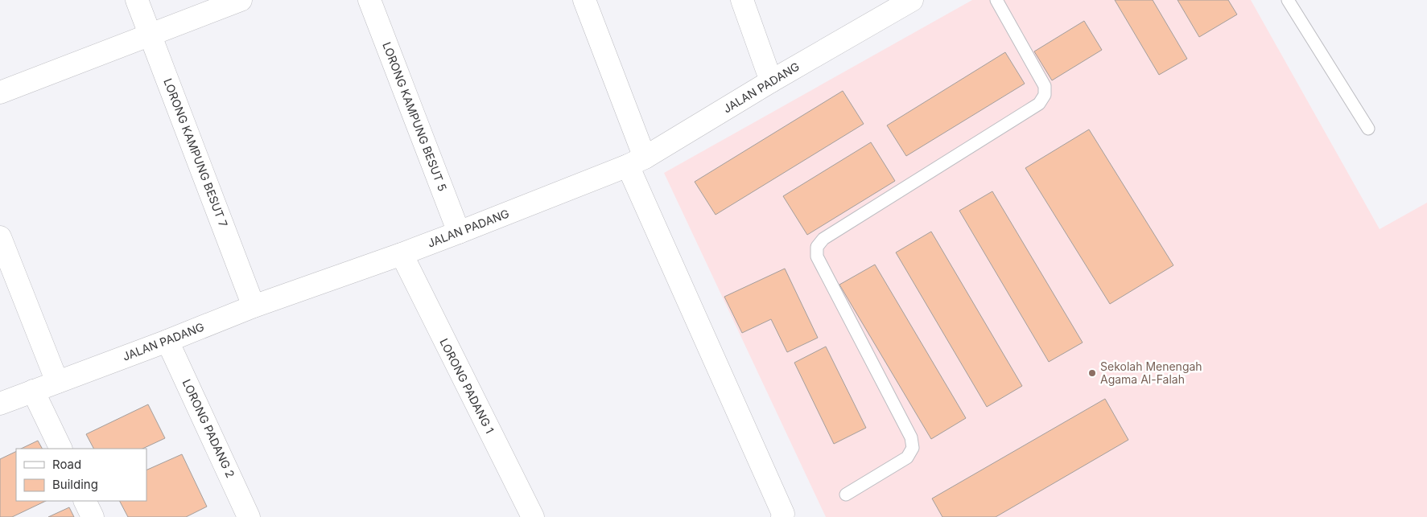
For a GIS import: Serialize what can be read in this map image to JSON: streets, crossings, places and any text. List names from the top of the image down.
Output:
{
  "streets": {
    "street": [
      "JALAN PADANG",
      "LORONG KAMPUNG BESUT 5",
      "LORONG KAMPUNG BESUT 7",
      "LORONG PADANG 1",
      "LORONG PADANG 2"
    ]
  },
  "crossings": [
    ["JALAN PADANG", "LORONG KAMPUNG BESUT 5"],
    ["JALAN PADANG", "LORONG KAMPUNG BESUT 7"],
    ["JALAN PADANG", "LORONG PADANG 1"],
    ["JALAN PADANG", "LORONG PADANG 2"]
  ],
  "places": ["Sekolah Menengah Agama Al-Falah"],
  "legend": ["Road", "Building"]
}
